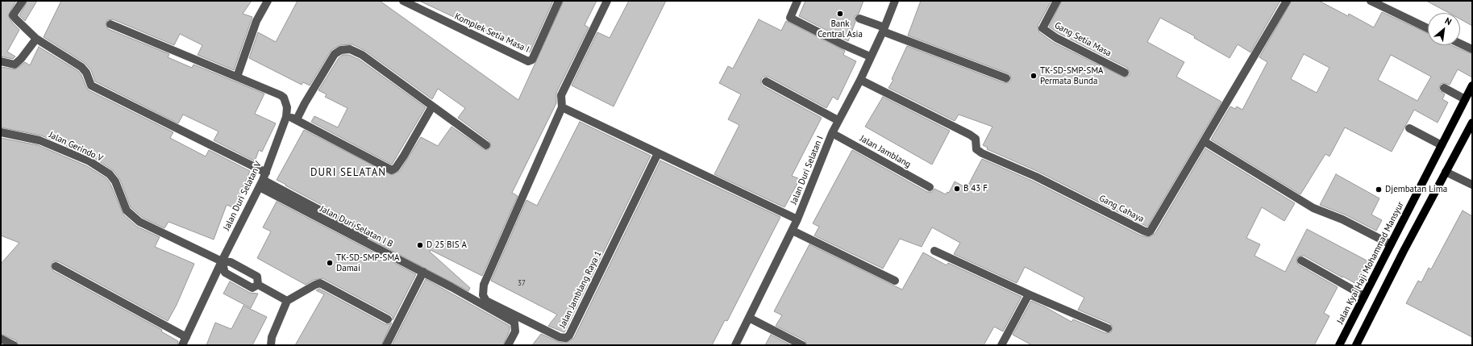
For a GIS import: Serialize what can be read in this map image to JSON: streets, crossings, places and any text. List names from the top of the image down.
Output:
{
  "streets": {
    "main road": ["Jalan Kyai Haji Mohammad Mansyur"],
    "street": [
      "Komplek Setia Masa I",
      "Gang Setia Masa",
      "Jalan Gerindo V",
      "Jalan Jamblang",
      "Jalan Duri Selatan I",
      "Jalan Duri Selatan V",
      "Gang Cahaya",
      "Jalan Duri Selatan I B",
      "Jalan Jamblang Raya 1"
    ]
  },
  "crossings": [
    ["Jalan Gerindo V", "Jalan Duri Selatan V"],
    ["Jalan Jamblang", "Jalan Duri Selatan I"],
    ["Jalan Duri Selatan I", "Gang Cahaya"],
    ["Jalan Duri Selatan V", "Jalan Duri Selatan I B"]
  ],
  "districts": ["DURI SELATAN"],
  "places": [
    "Bank Central Asia",
    "TK-SD-SMP-SMA Permata Bunda",
    "B 43 F",
    "Djembatan Lima",
    "D 25 BIS A",
    "TK-SD-SMP-SMA Damai"
  ],
  "house_numbers": ["37"],
  "north": "top right"
}
